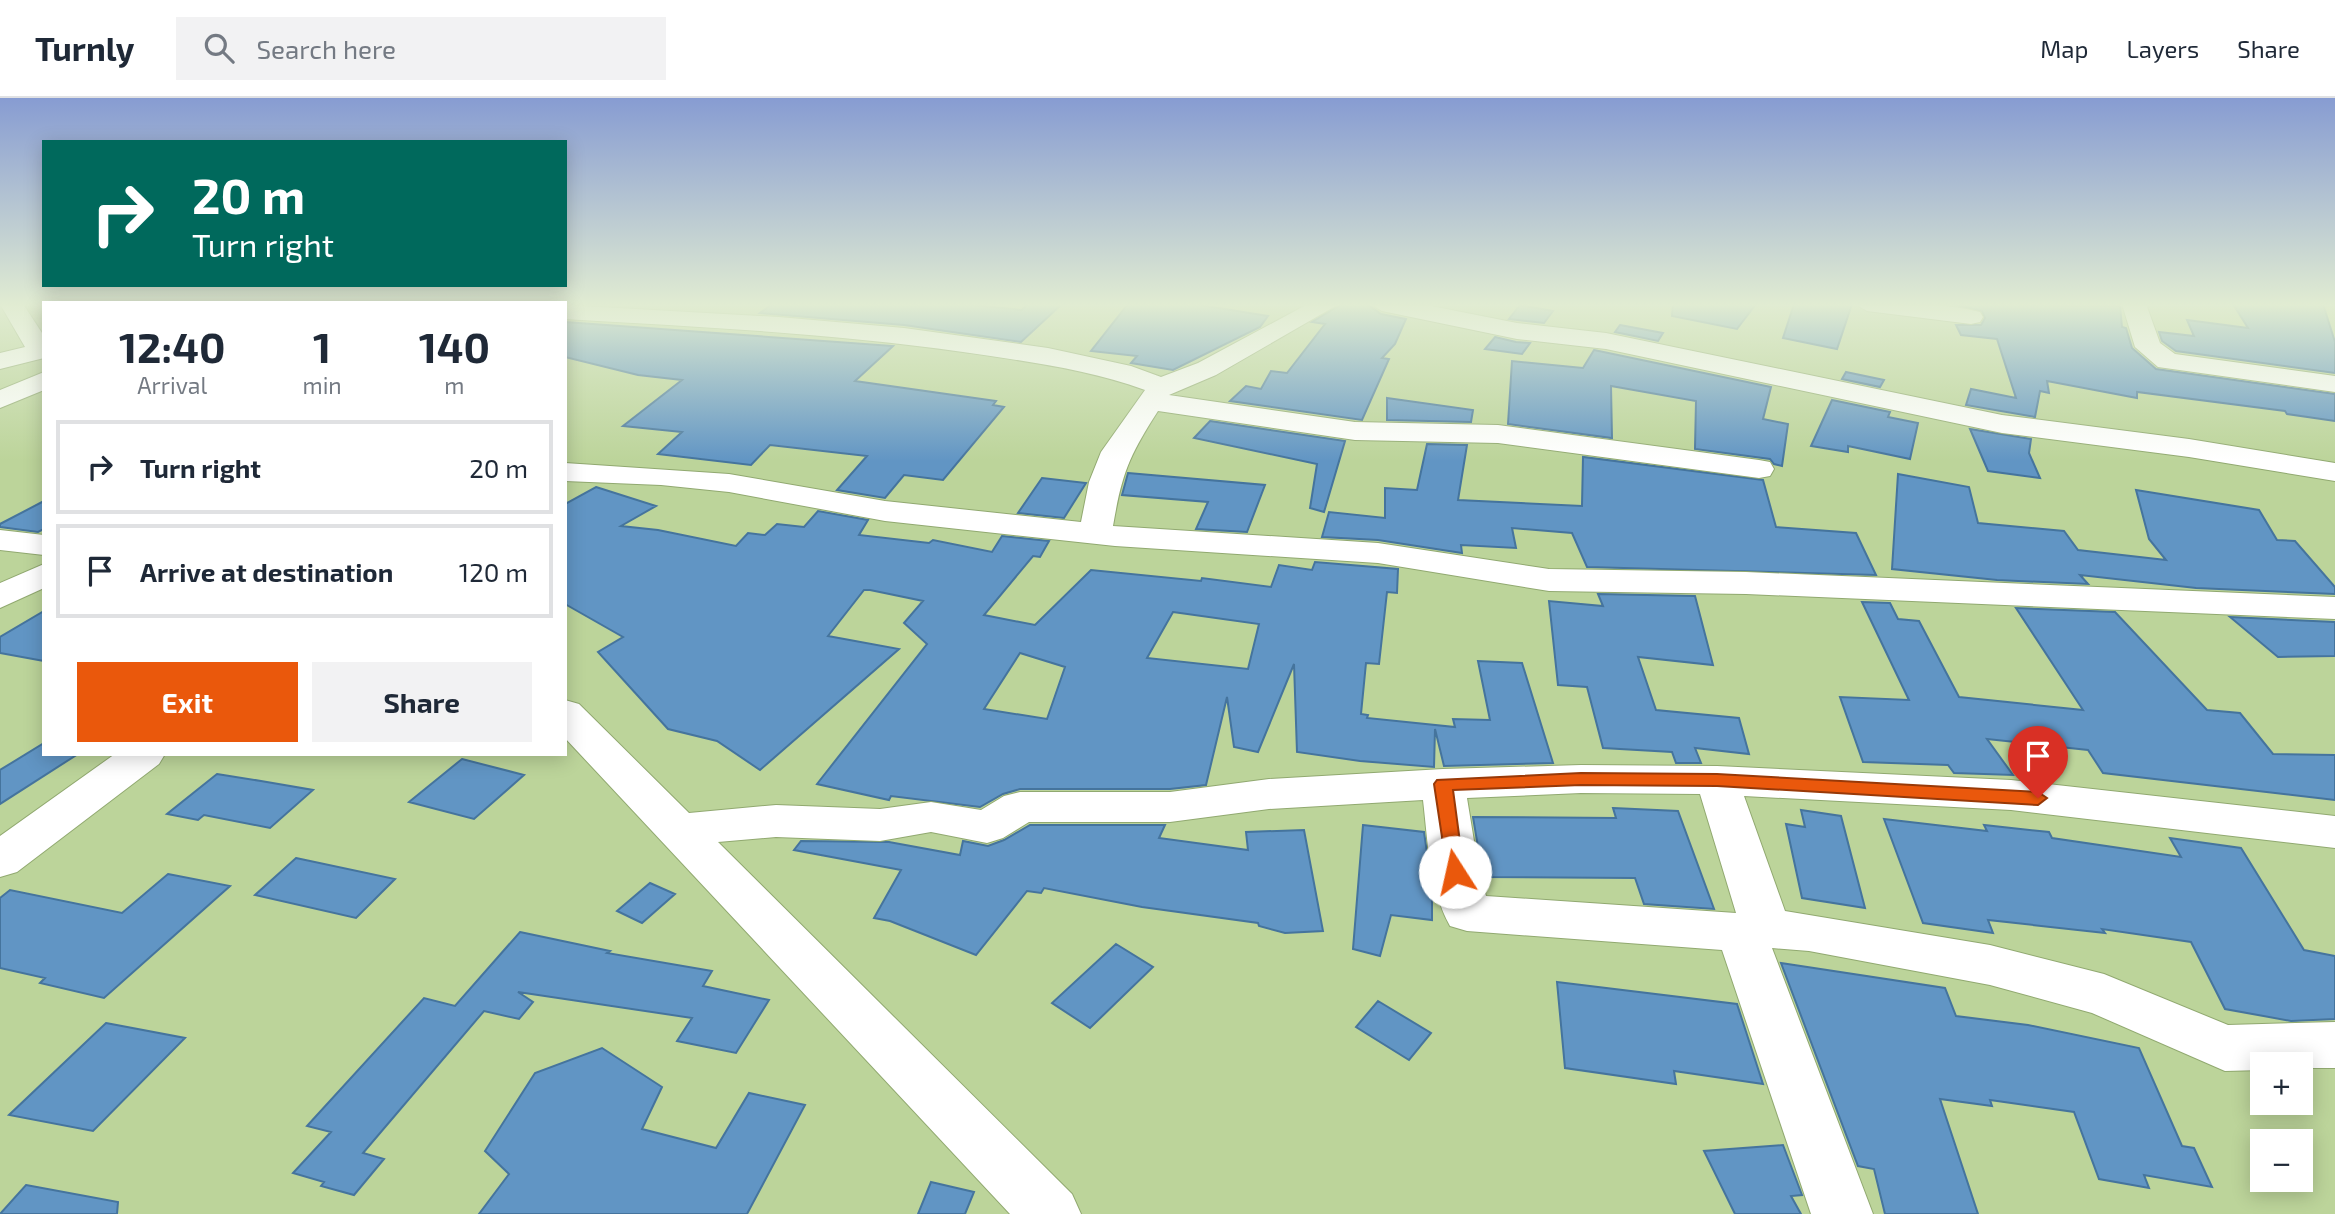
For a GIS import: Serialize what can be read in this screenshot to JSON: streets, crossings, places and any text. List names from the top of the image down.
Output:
{
  "page": {
    "header": "Turnly",
    "search": "Search here",
    "nav": ["Map", "Layers", "Share"],
    "turn": ["20 m", "Turn right"],
    "eta": [
      "12:40",
      "Arrival",
      "1",
      "min",
      "140",
      "m"
    ],
    "list": [
      {
        "name": "Turn right",
        "value": "20 m"
      },
      {
        "name": "Arrive at destination",
        "value": "120 m"
      }
    ],
    "buttons": ["Exit", "Share"],
    "map_buttons": ["+", "−"]
  }
}
